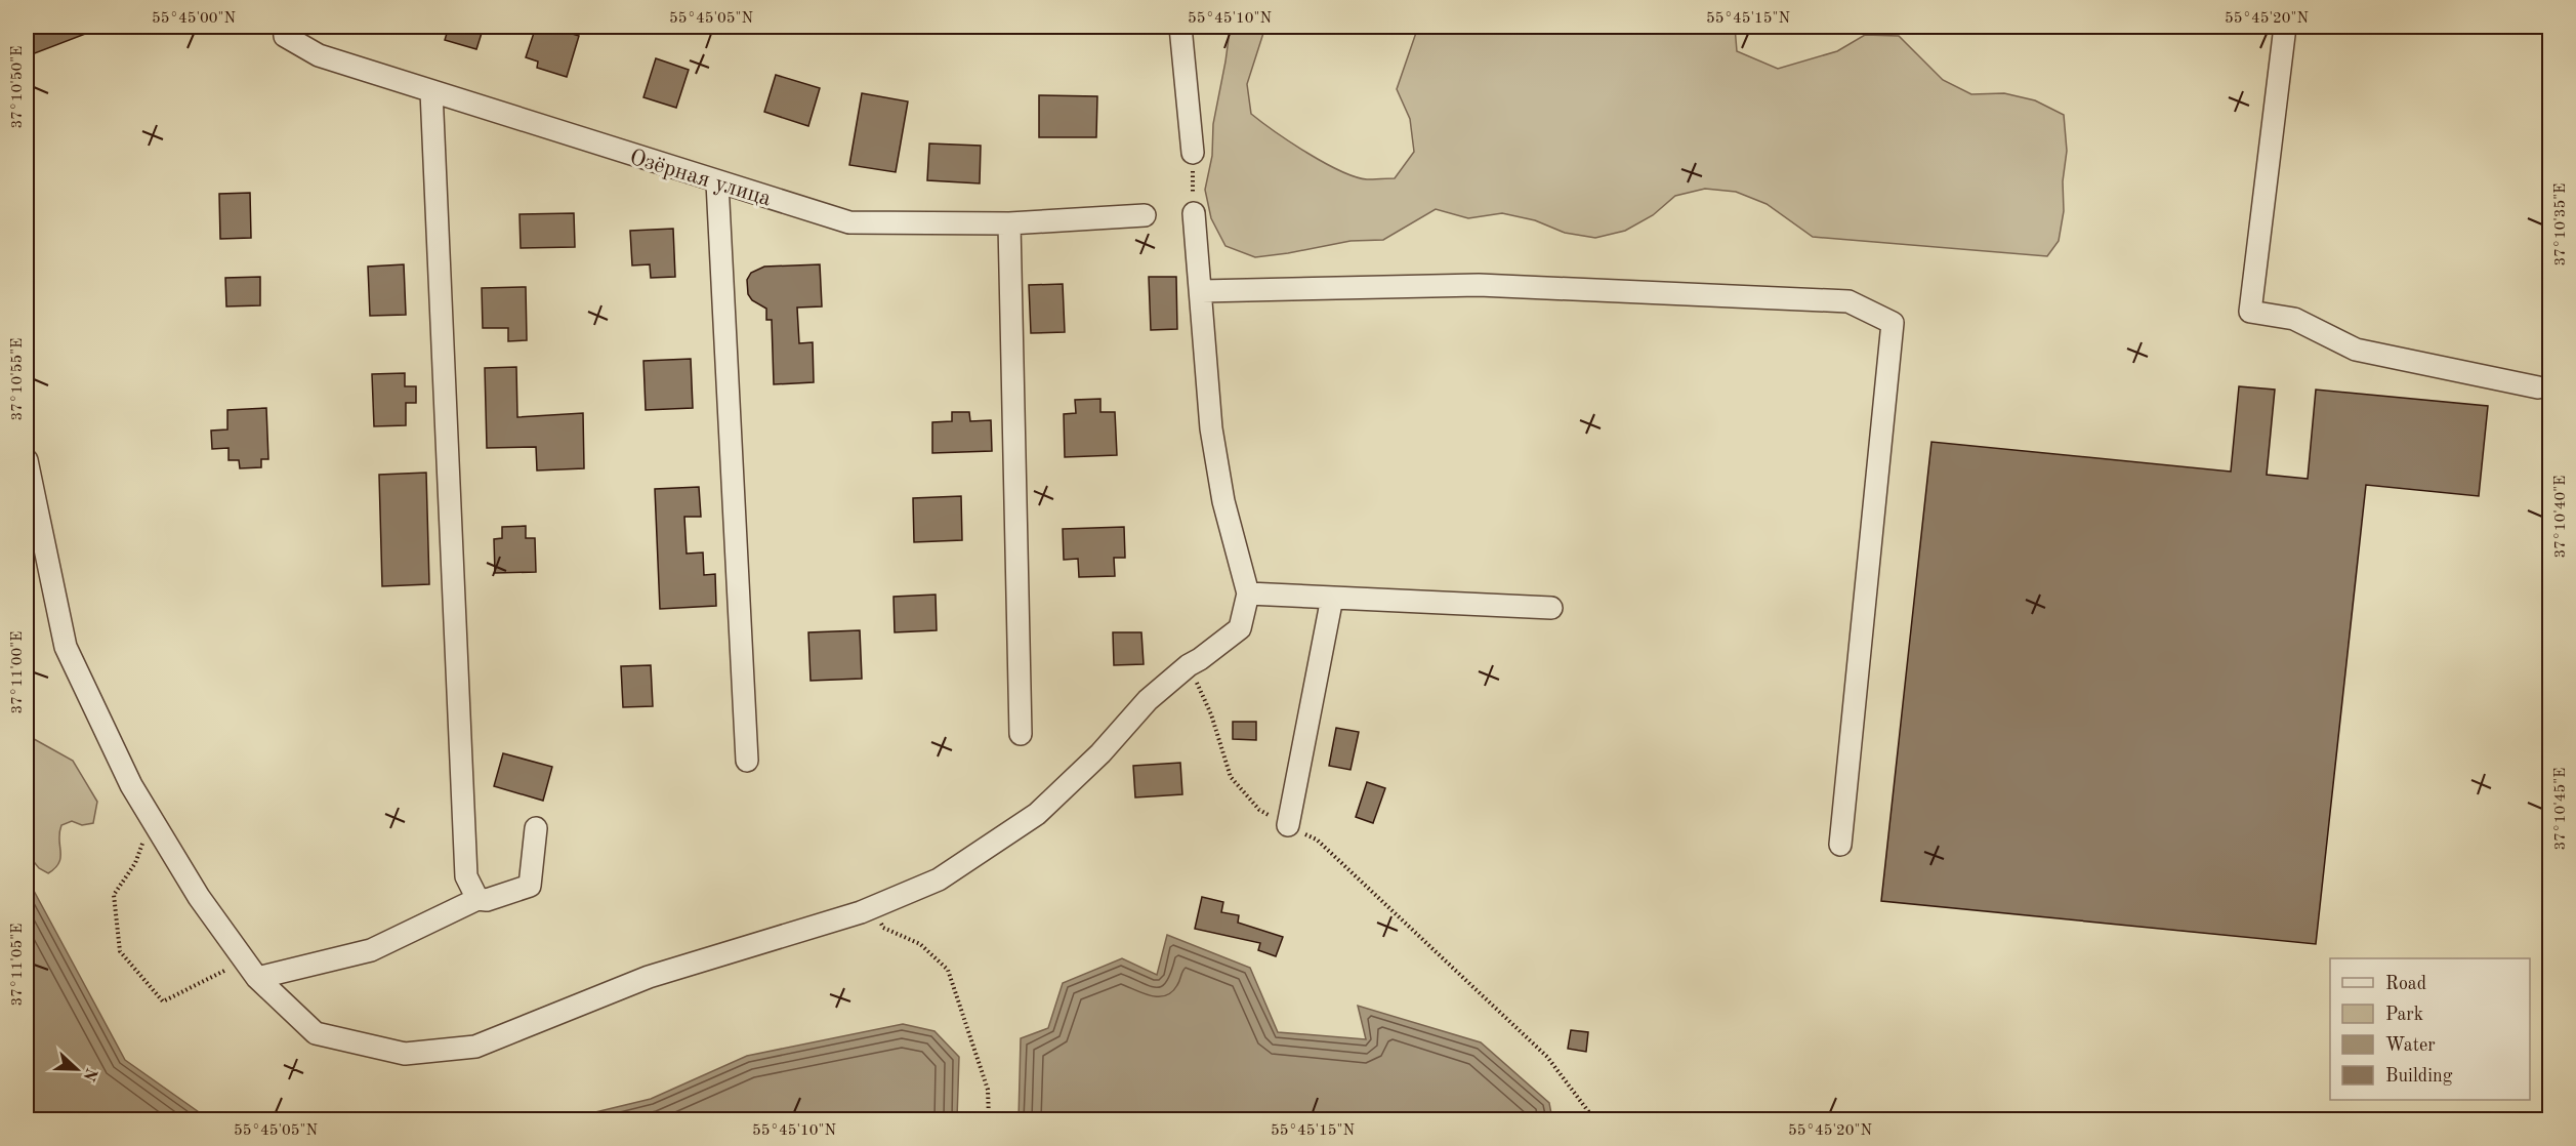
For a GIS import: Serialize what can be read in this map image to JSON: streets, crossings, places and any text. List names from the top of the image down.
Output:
{
  "streets": {
    "street": ["Озёрная улица"]
  },
  "legend": [
    "Road",
    "Park",
    "Water",
    "Building"
  ],
  "north": "right",
  "coordinates": [
    "55°45'00\"N",
    "55°45'05\"N",
    "55°45'10\"N",
    "55°45'15\"N",
    "55°45'20\"N",
    "37°10'50\"E",
    "37°10'35\"E",
    "37°10'55\"E",
    "37°10'40\"E",
    "37°11'00\"E",
    "37°10'45\"E",
    "37°11'05\"E"
  ]
}
